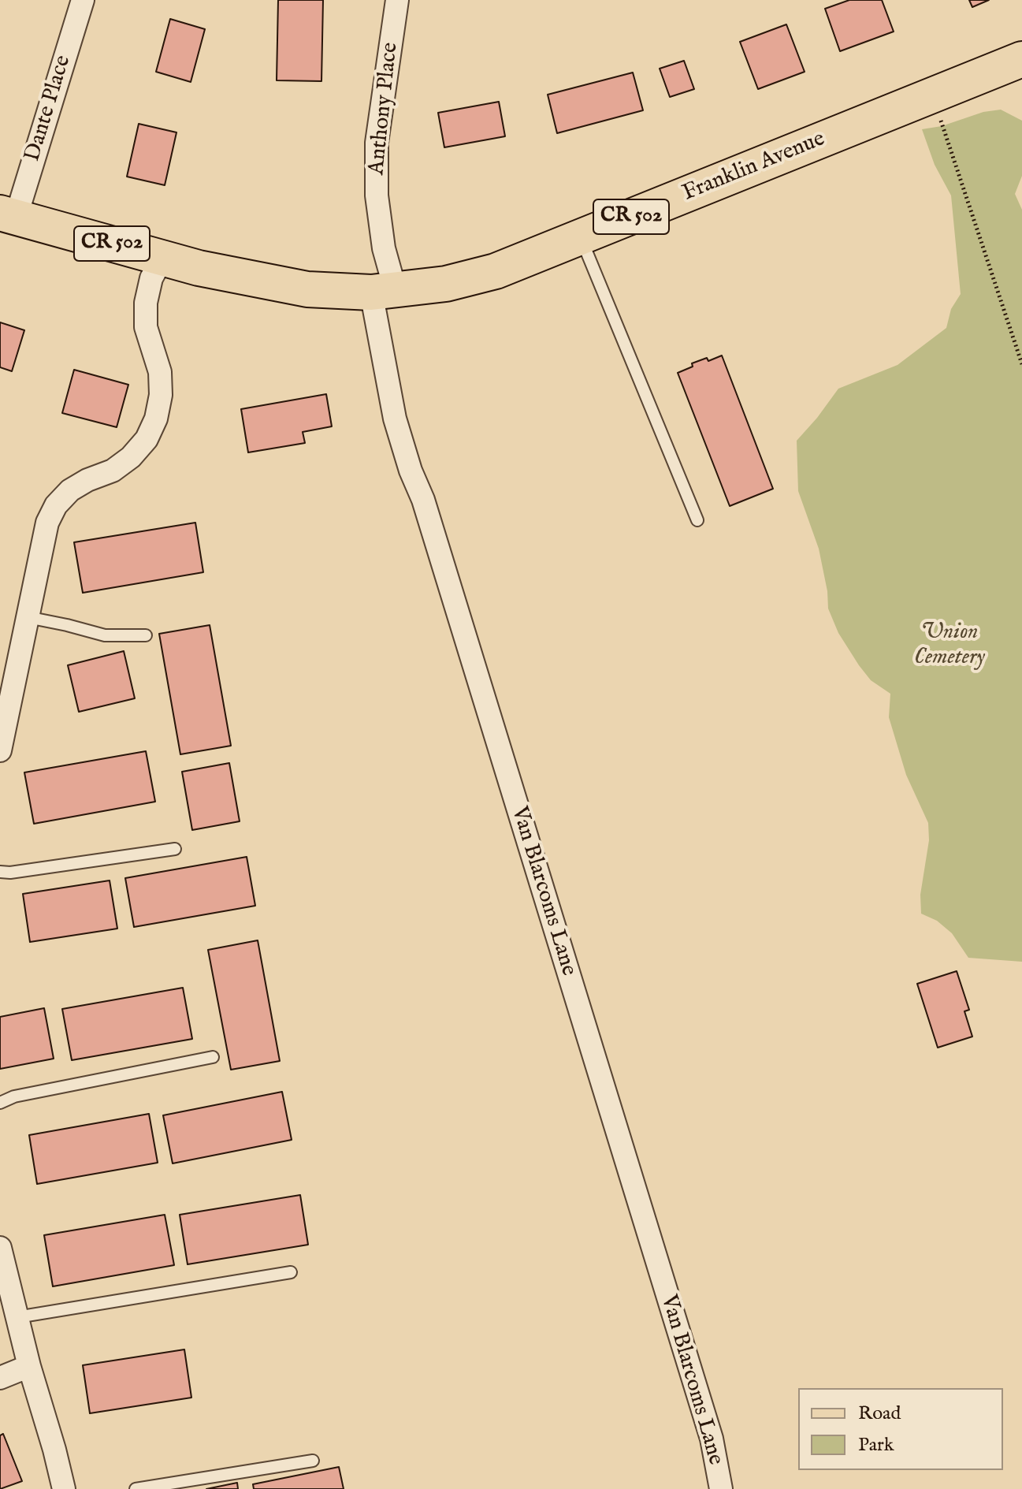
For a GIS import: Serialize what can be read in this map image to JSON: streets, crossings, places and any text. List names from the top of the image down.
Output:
{
  "streets": {
    "main road": ["Franklin Avenue", "CR 502"],
    "street": ["Dante Place", "Anthony Place", "Van Blarcoms Lane"]
  },
  "crossings": [
    ["Dante Place", "CR 502"],
    ["Anthony Place", "Franklin Avenue"],
    ["Anthony Place", "Van Blarcoms Lane"],
    ["Franklin Avenue", "CR 502"],
    ["Franklin Avenue", "Van Blarcoms Lane"]
  ],
  "parks": ["Union Cemetery"],
  "legend": ["Road", "Park"]
}
